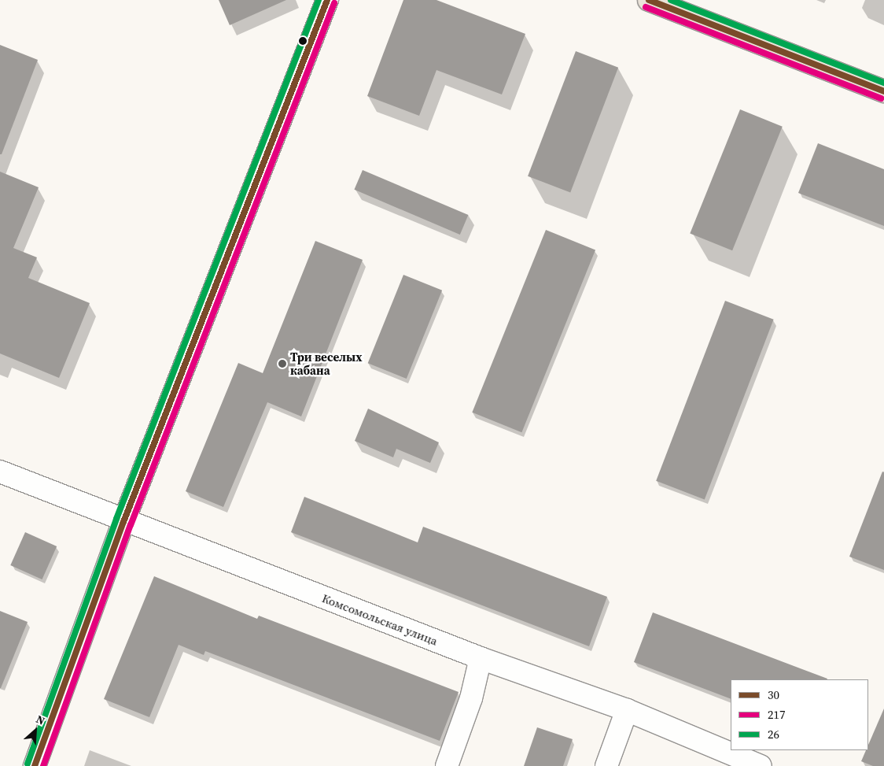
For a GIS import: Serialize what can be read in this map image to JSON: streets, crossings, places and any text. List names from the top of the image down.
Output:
{
  "streets": {
    "street": ["Комсомольская улица"]
  },
  "places": ["Три веселых кабана"],
  "lines": ["transit line 30", "transit line 26", "transit line 217"],
  "legend": ["30", "217", "26"],
  "north": "top right"
}
